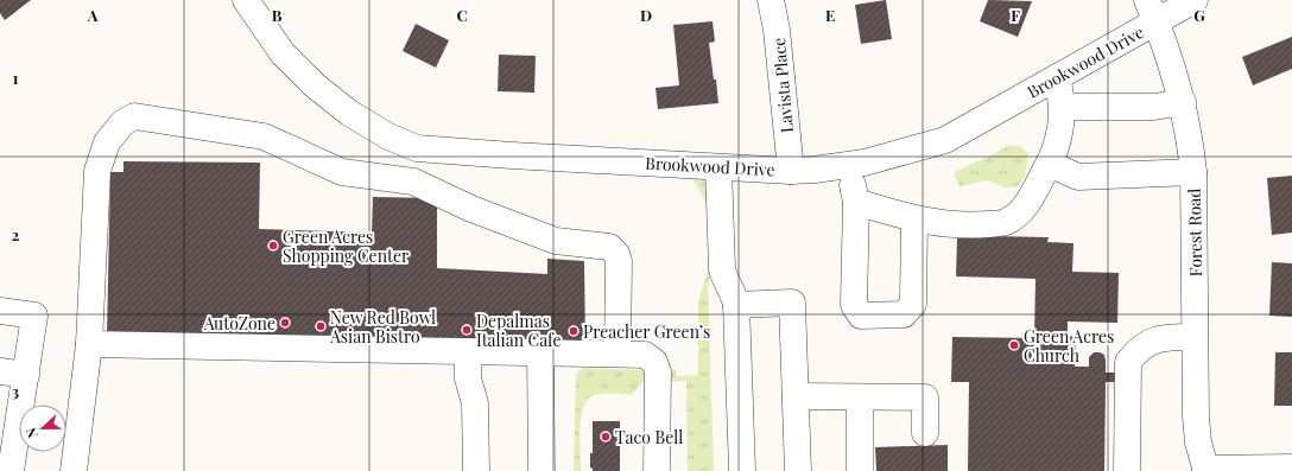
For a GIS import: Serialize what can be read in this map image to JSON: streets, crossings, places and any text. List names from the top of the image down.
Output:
{
  "streets": {
    "street": ["Brookwood Drive", "Lavista Place", "Forest Road"]
  },
  "crossings": [
    ["Brookwood Drive", "Lavista Place"],
    ["Brookwood Drive", "Forest Road"]
  ],
  "places": [
    "Green Acres Shopping Center",
    "AutoZone",
    "New Red Bowl Asian Bistro",
    "Depalmas Italian Cafe",
    "Preacher Green’s",
    "Green Acres Church",
    "Taco Bell"
  ],
  "north": "left",
  "grid": {
    "columns": [
      "A",
      "B",
      "C",
      "D",
      "E",
      "F",
      "G"
    ],
    "rows": ["1", "2", "3"]
  }
}
